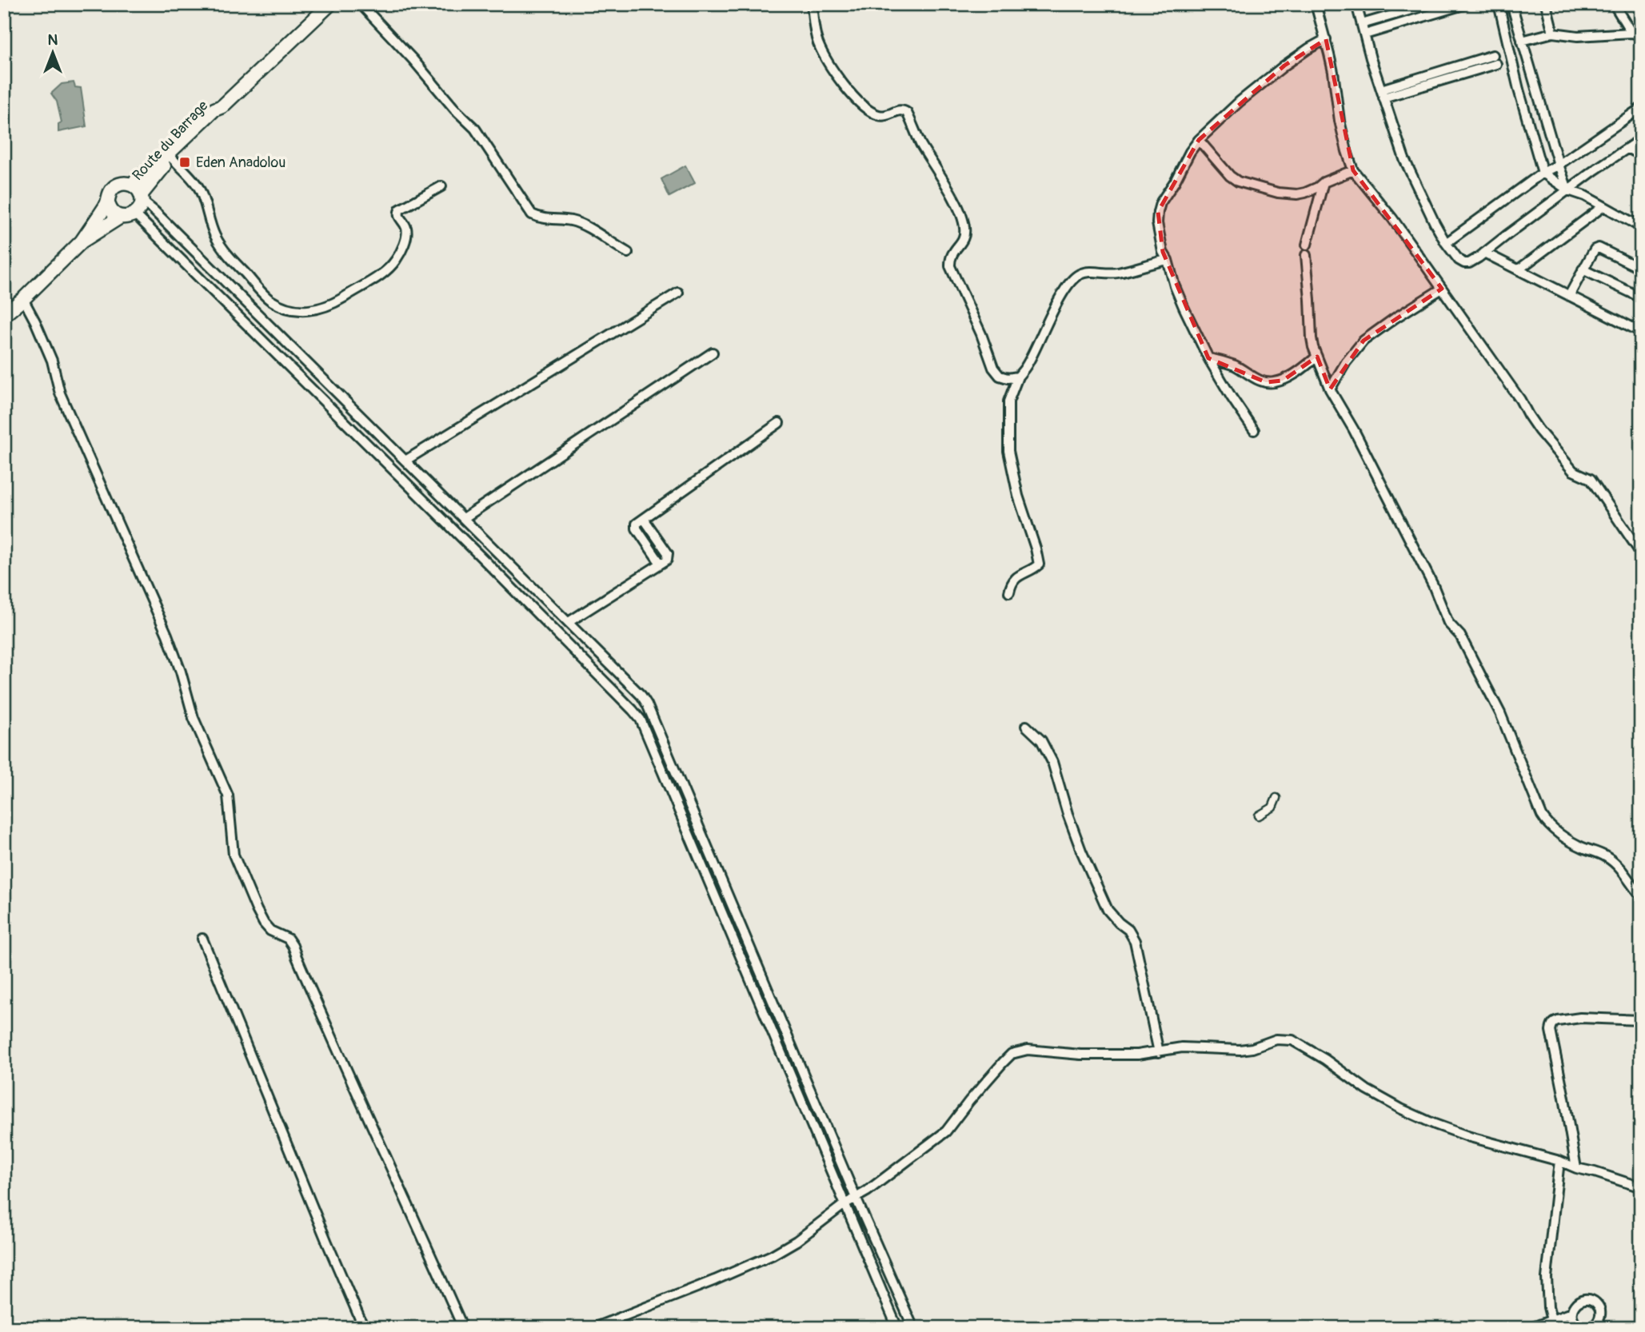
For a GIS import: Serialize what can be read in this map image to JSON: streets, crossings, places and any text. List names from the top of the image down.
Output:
{
  "streets": {
    "main road": ["Route du Barrage"]
  },
  "places": {
    "transit": ["Eden Anadolou"]
  },
  "north": "top"
}
